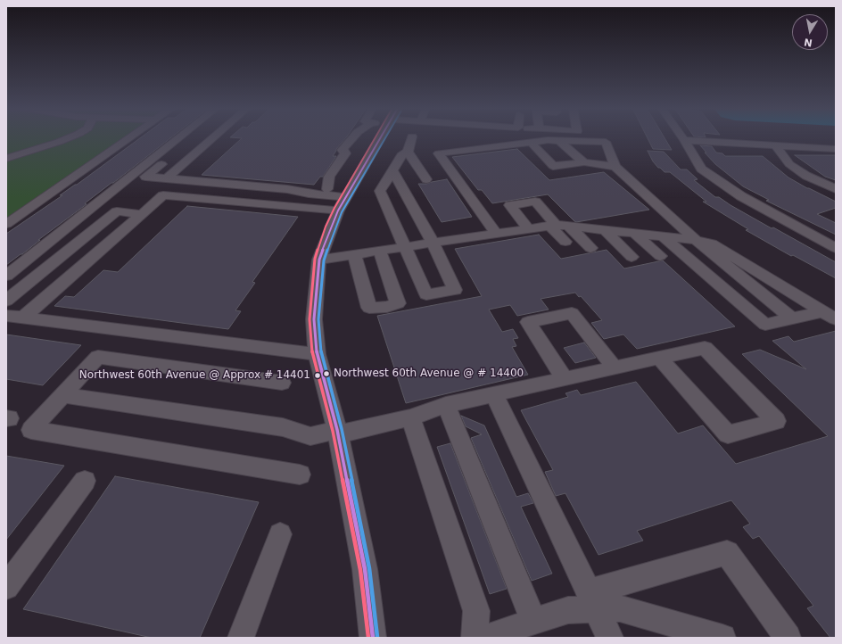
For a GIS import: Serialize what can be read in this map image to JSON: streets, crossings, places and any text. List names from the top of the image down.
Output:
{
  "places": ["Northwest 60th Avenue @ # 14400", "Northwest 60th Avenue @ Approx # 14401"],
  "north": "bottom"
}
